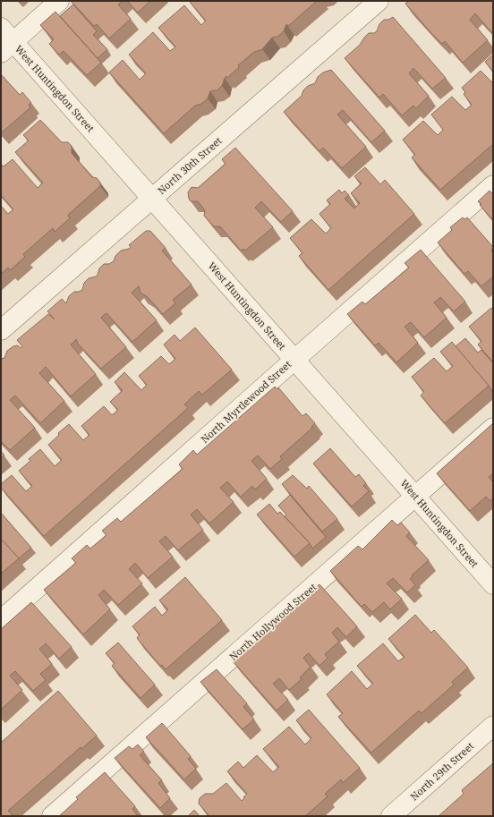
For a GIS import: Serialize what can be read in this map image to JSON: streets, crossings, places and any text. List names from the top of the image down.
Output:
{
  "streets": {
    "street": [
      "West Huntingdon Street",
      "North 30th Street",
      "North Myrtlewood Street",
      "North Hollywood Street",
      "North 29th Street"
    ]
  },
  "crossings": [
    ["West Huntingdon Street", "North 30th Street"],
    ["West Huntingdon Street", "North Myrtlewood Street"],
    ["West Huntingdon Street", "North Hollywood Street"]
  ]
}
